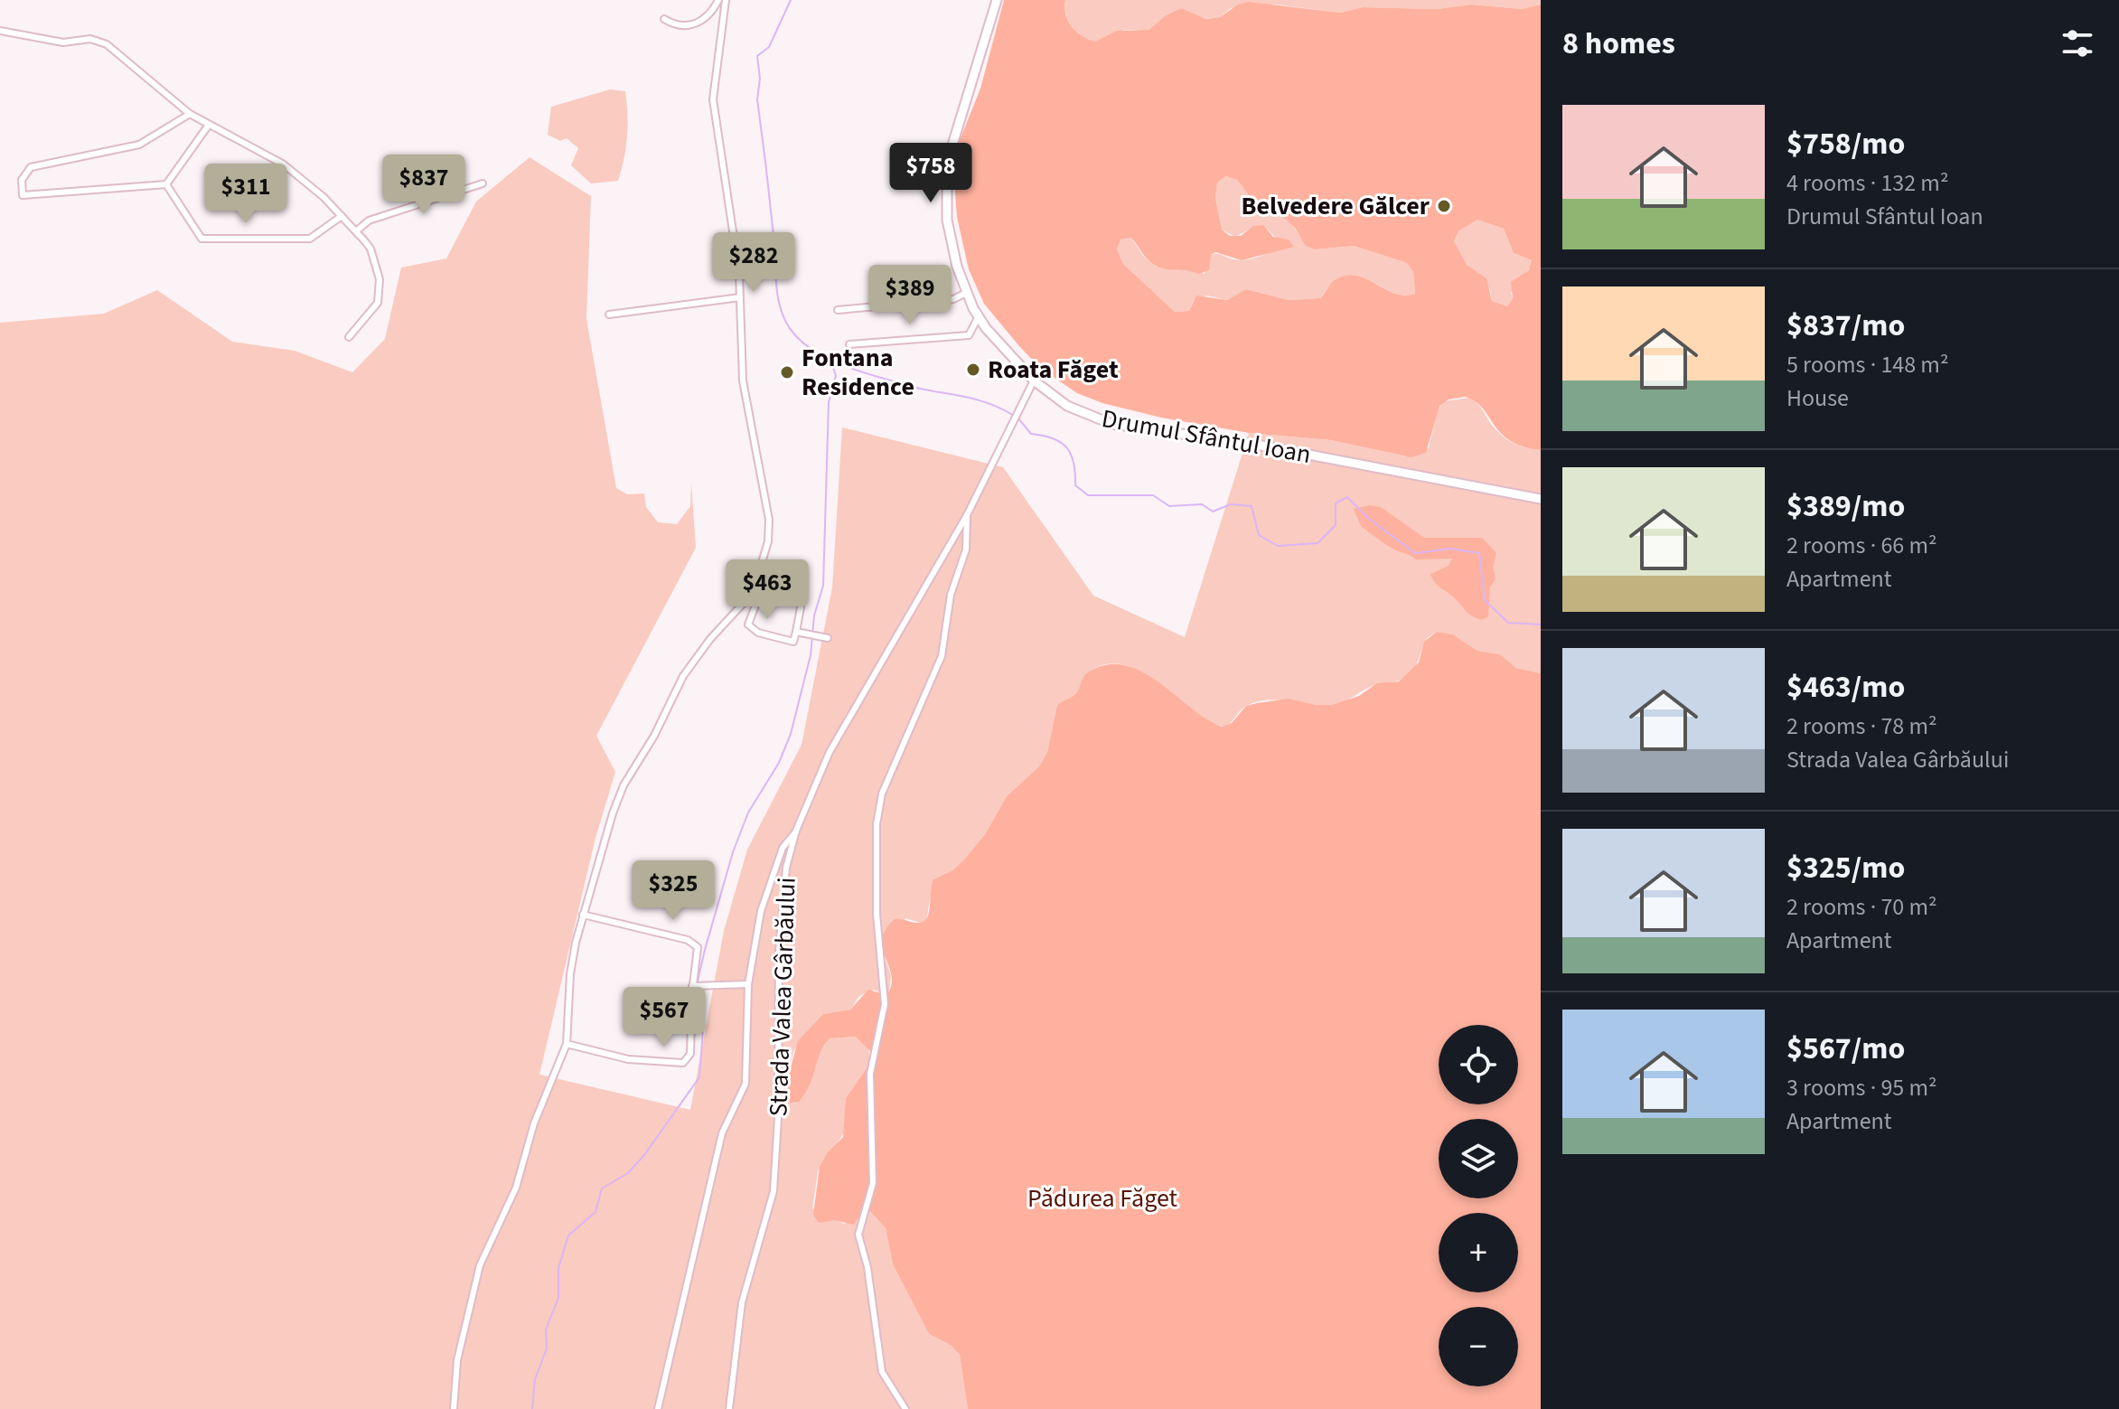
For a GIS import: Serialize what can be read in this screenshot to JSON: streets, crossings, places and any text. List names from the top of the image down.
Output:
{
  "streets": {
    "main road": ["Drumul Sfântul Ioan"],
    "street": ["Strada Valea Gârbăului"]
  },
  "crossings": [
    ["Drumul Sfântul Ioan", "Strada Valea Gârbăului"]
  ],
  "parks": ["Pădurea Făget"],
  "places": ["Belvedere Gălcer", "Roata Făget", "Fontana Residence"],
  "page": {
    "heading": "8 homes",
    "list": [
      {
        "name": "$758/mo",
        "note": "4 rooms · 132 m² · Drumul Sfântul Ioan"
      },
      {
        "name": "$837/mo",
        "note": "5 rooms · 148 m² · House"
      },
      {
        "name": "$389/mo",
        "note": "2 rooms · 66 m² · Apartment"
      },
      {
        "name": "$463/mo",
        "note": "2 rooms · 78 m² · Strada Valea Gârbăului"
      },
      {
        "name": "$325/mo",
        "note": "2 rooms · 70 m² · Apartment"
      },
      {
        "name": "$567/mo",
        "note": "3 rooms · 95 m² · Apartment"
      }
    ],
    "price": [
      "$758",
      "$837",
      "$311",
      "$282",
      "$389",
      "$463",
      "$325",
      "$567"
    ],
    "map_buttons": ["+", "−"]
  }
}
